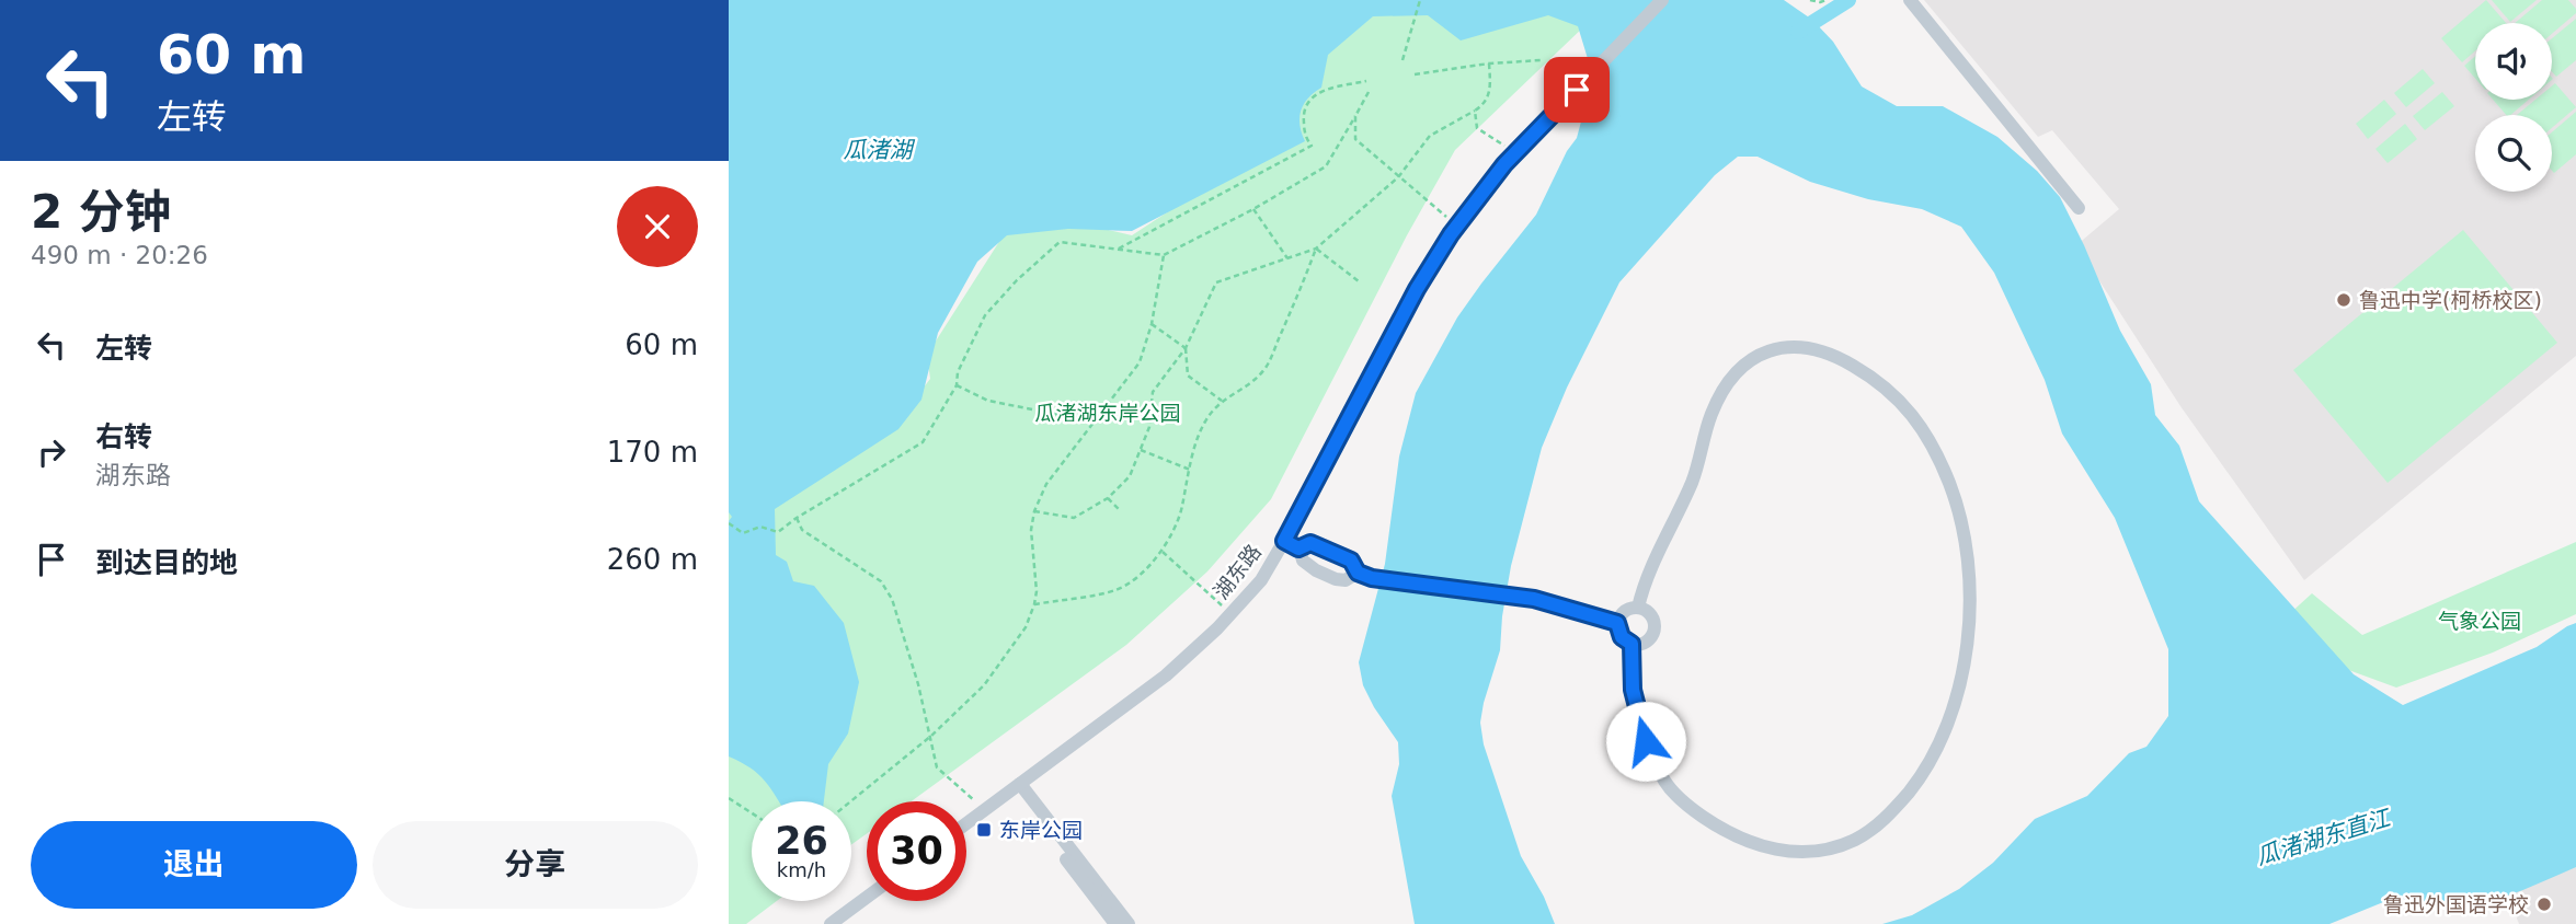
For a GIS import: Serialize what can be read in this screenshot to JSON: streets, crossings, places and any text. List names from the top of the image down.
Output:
{
  "streets": {
    "street": ["湖东路"]
  },
  "water": ["瓜渚湖", "瓜渚湖东直江"],
  "parks": ["瓜渚湖东岸公园", "气象公园"],
  "places": {
    "other": ["鲁迅中学(柯桥校区)", "鲁迅外国语学校"],
    "transit": ["东岸公园"]
  },
  "page": {
    "turn": ["60 m", "左转"],
    "heading": ["2 分钟", "490 m · 20:26"],
    "list": [
      {
        "name": "左转",
        "value": "60 m"
      },
      {
        "name": "右转",
        "note": "湖东路",
        "value": "170 m"
      },
      {
        "name": "到达目的地",
        "value": "260 m"
      }
    ],
    "speed": "26 km/h",
    "limit": "30",
    "buttons": ["退出", "分享"]
  }
}
